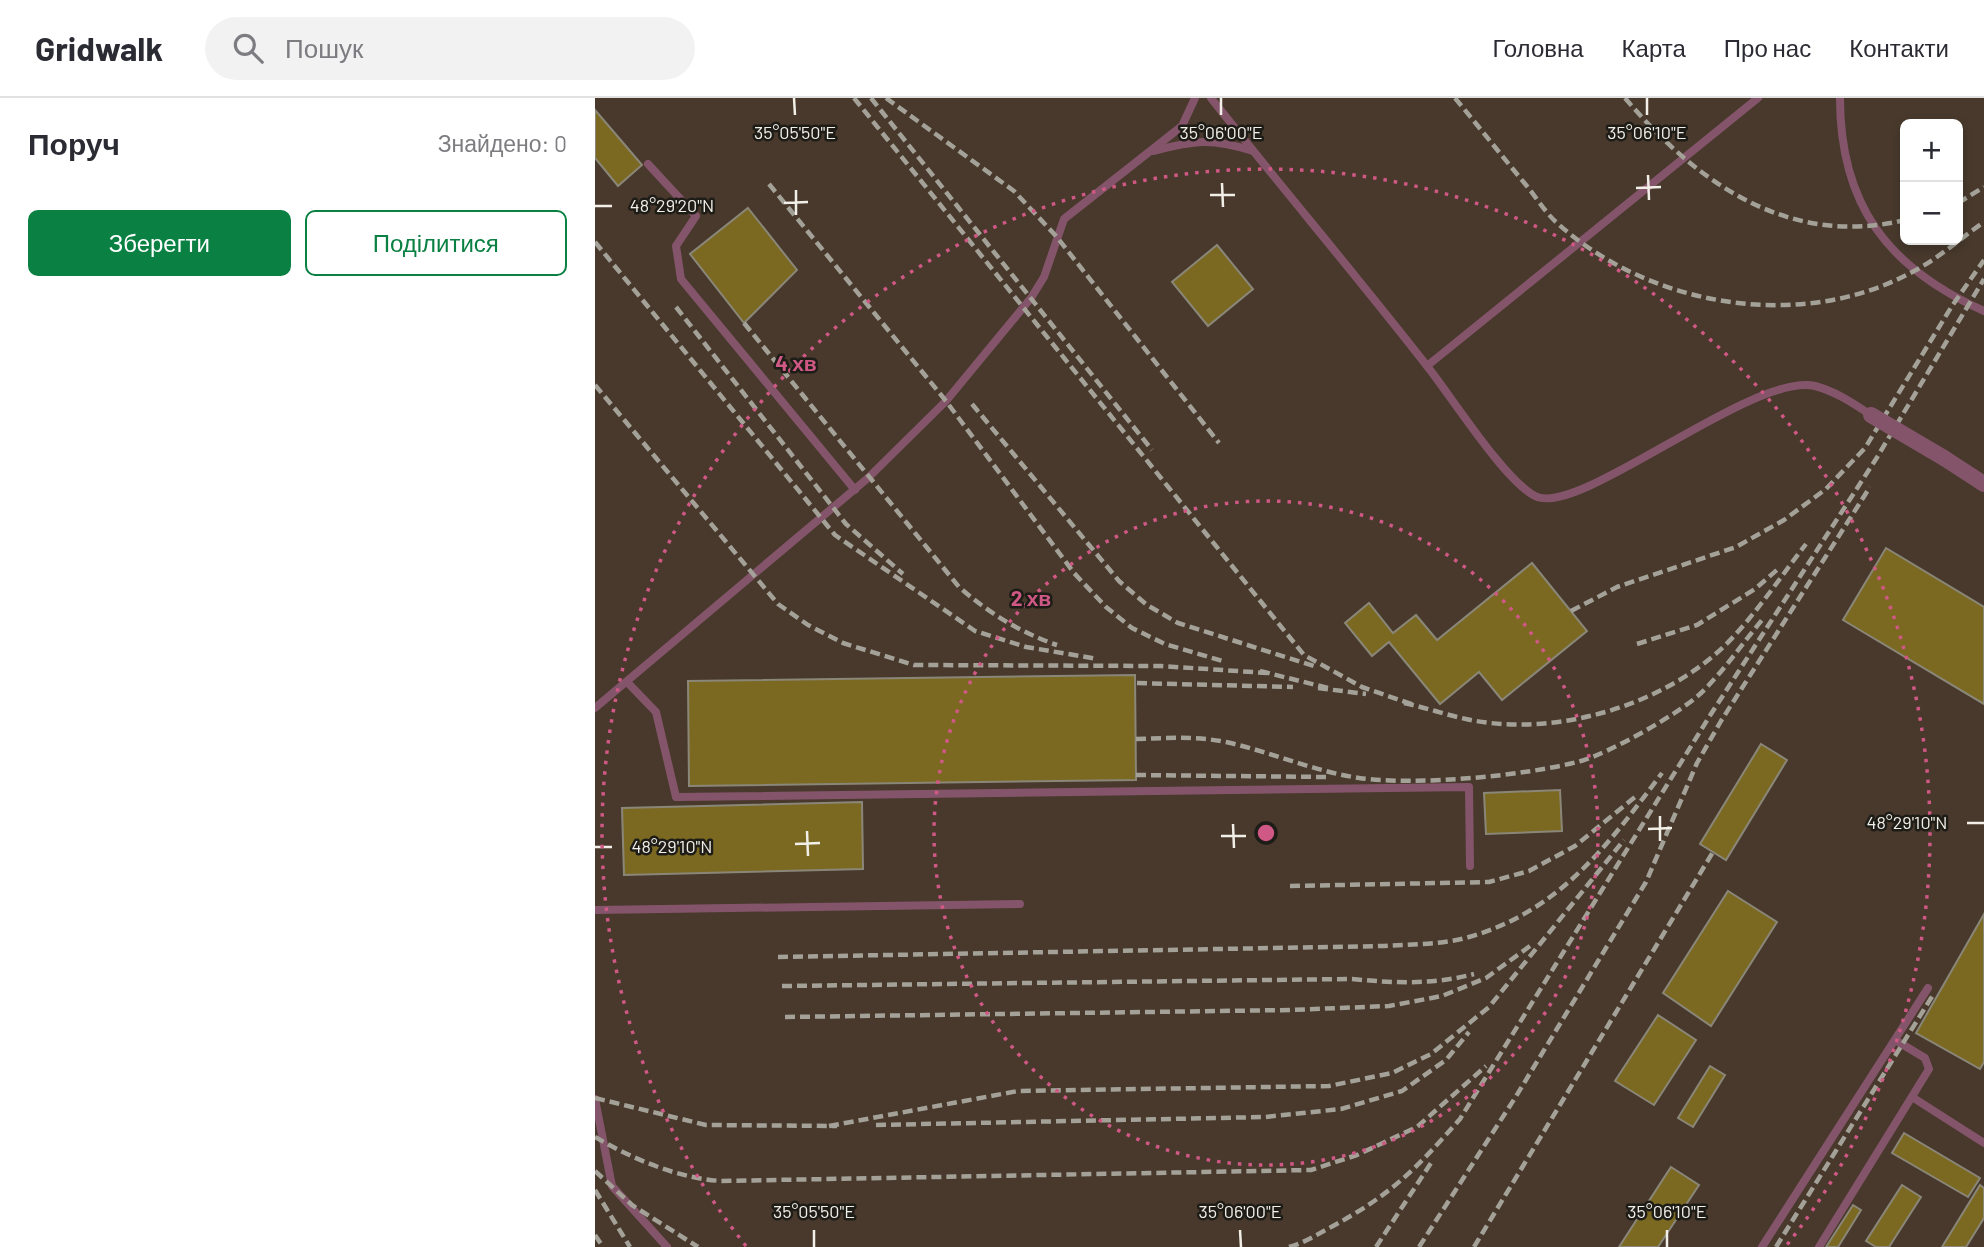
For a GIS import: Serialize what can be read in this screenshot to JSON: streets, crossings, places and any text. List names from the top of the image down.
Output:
{
  "page": {
    "header": "Gridwalk",
    "search": "Пошук",
    "nav": [
      "Головна",
      "Карта",
      "Про нас",
      "Контакти"
    ],
    "heading": ["Поруч", "Знайдено: 0"],
    "map_buttons": ["+", "−"],
    "buttons": ["Зберегти", "Поділитися"]
  },
  "coordinates": [
    "35°05'50\"E",
    "35°06'00\"E",
    "35°06'10\"E",
    "48°29'20\"N",
    "48°29'10\"N"
  ],
  "rings": ["4 хв", "2 хв"]
}
